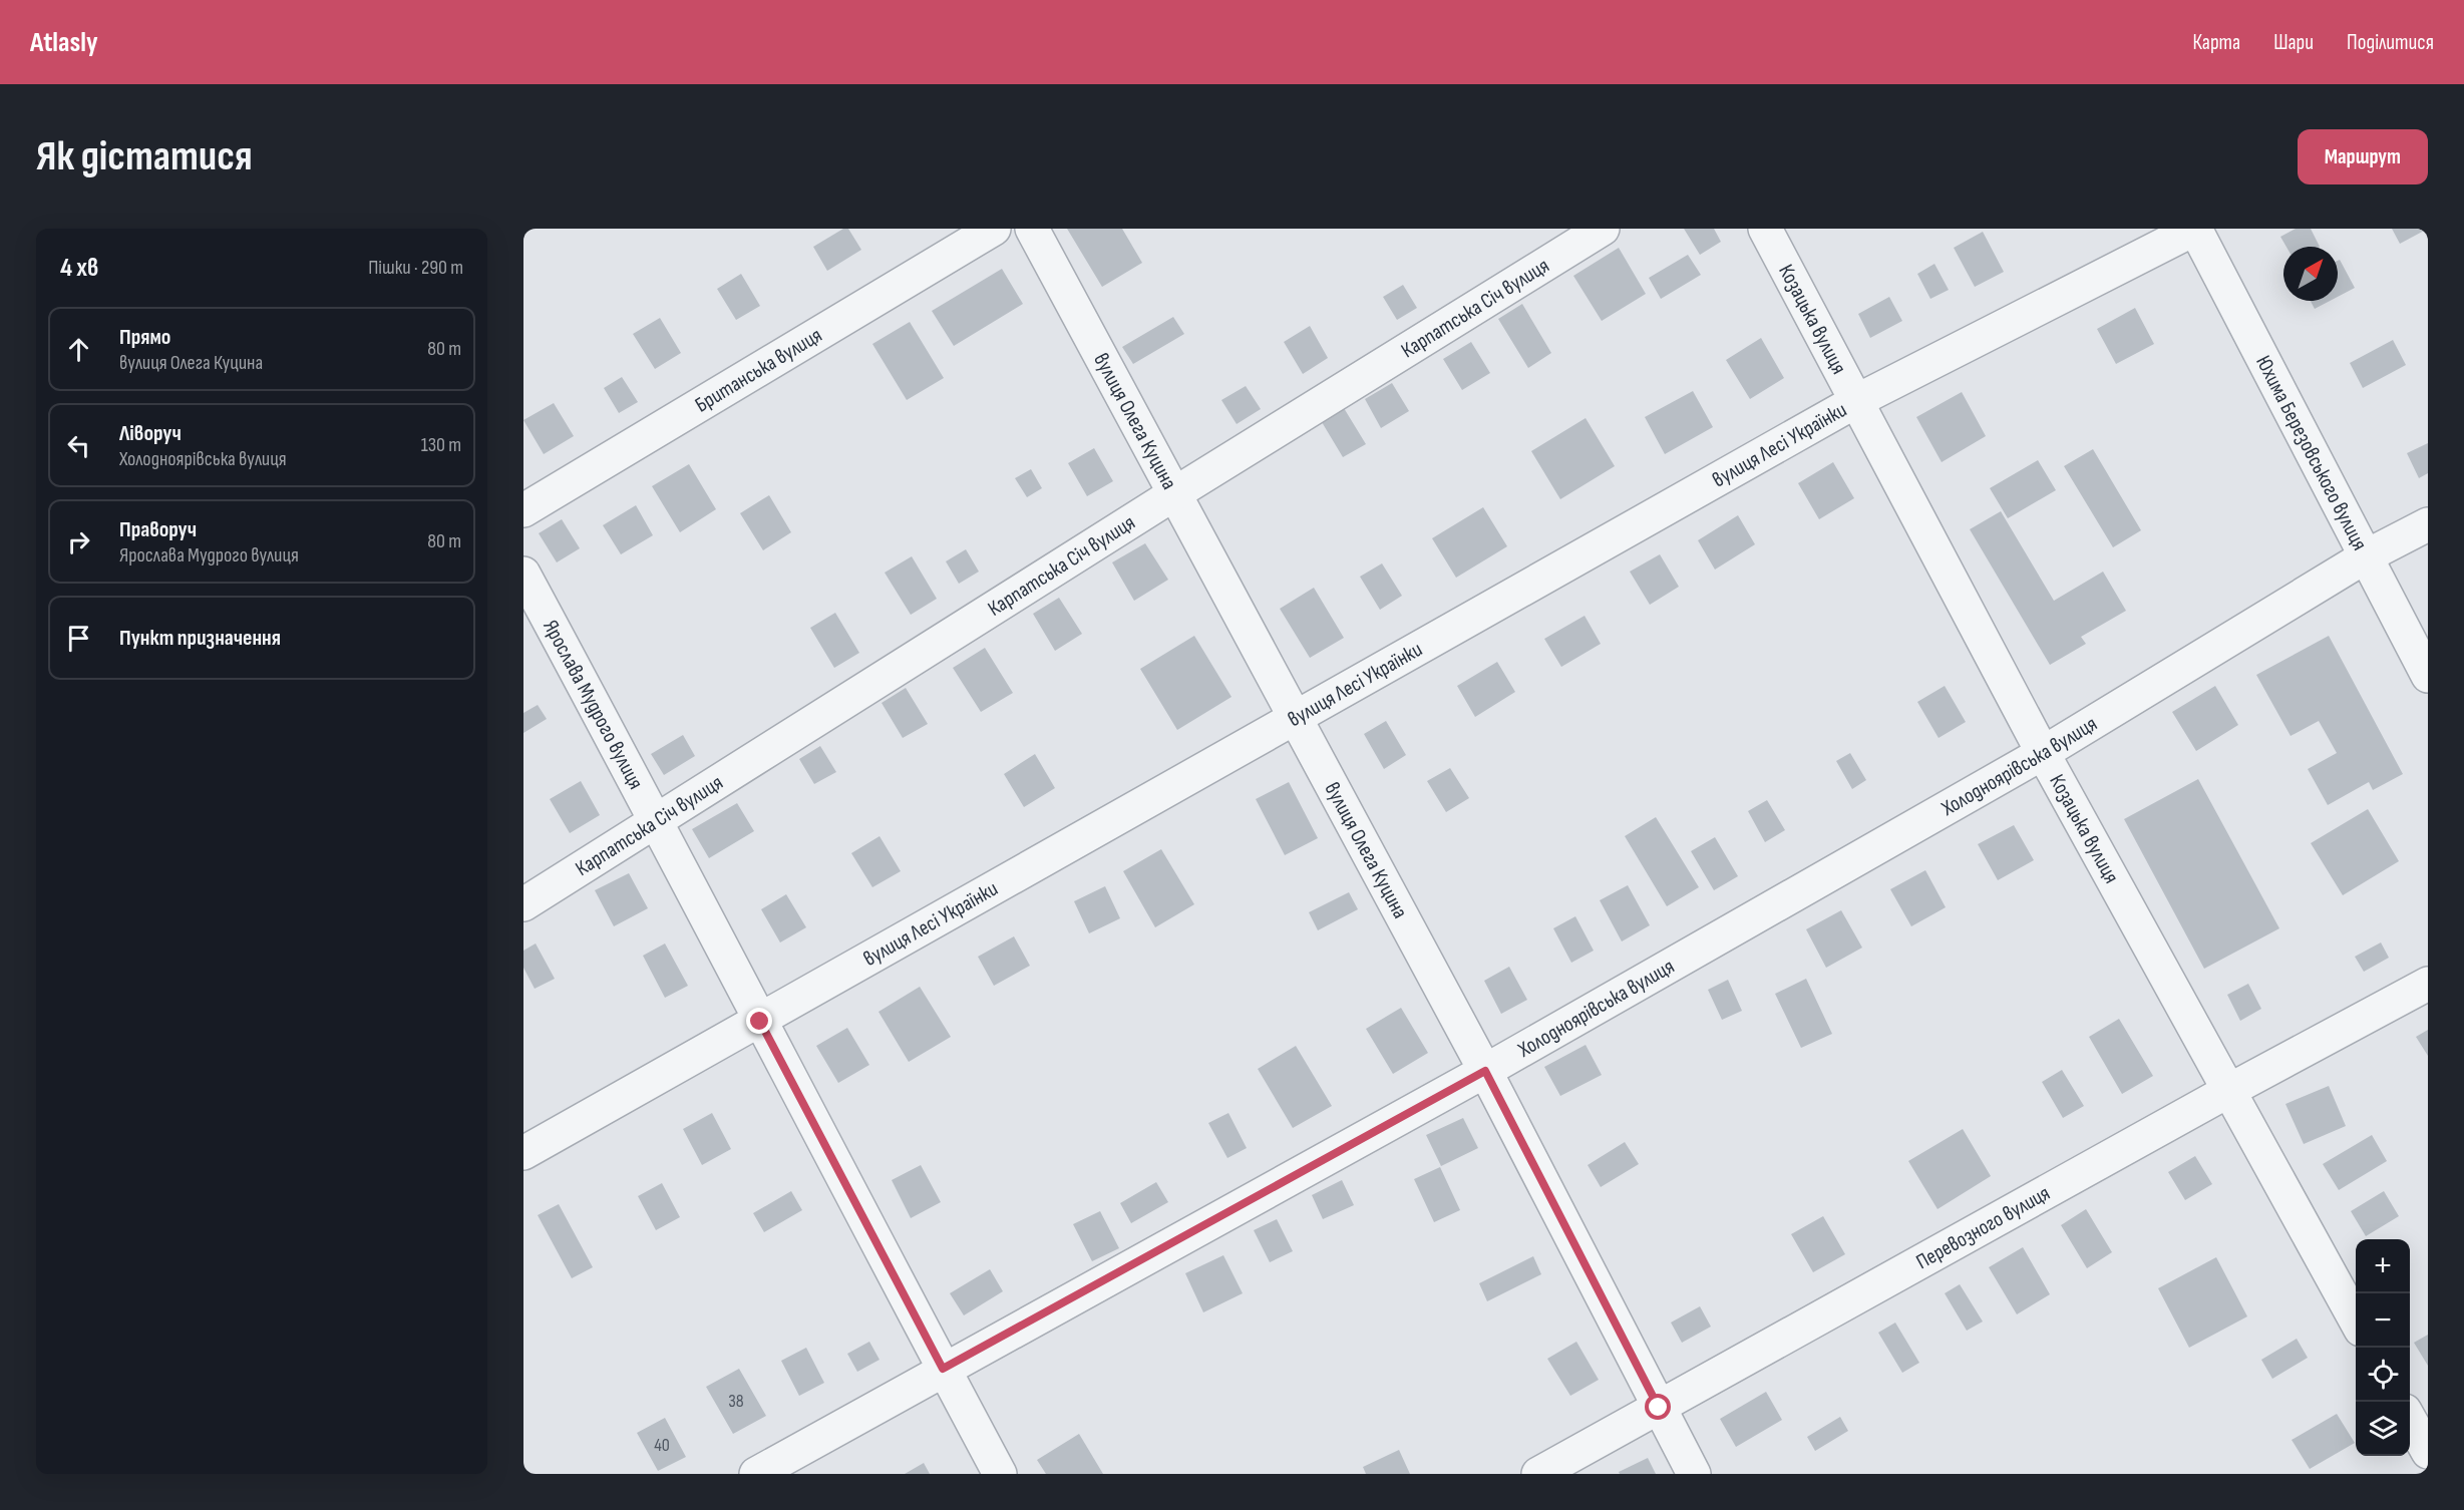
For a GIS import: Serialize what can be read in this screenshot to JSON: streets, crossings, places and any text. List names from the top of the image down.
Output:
{
  "streets": {
    "street": [
      "Карпатська Січ вулиця",
      "Козацька вулиця",
      "Британська вулиця",
      "вулиця Олега Куцина",
      "вулиця Лесі Українки",
      "Юхима Березовського вулиця",
      "Ярослава Мудрого вулиця",
      "Холодноярівська вулиця",
      "Перевозного вулиця"
    ]
  },
  "crossings": [
    ["Карпатська Січ вулиця", "вулиця Олега Куцина"],
    ["Карпатська Січ вулиця", "Ярослава Мудрого вулиця"],
    ["Козацька вулиця", "вулиця Лесі Українки"],
    ["Козацька вулиця", "Холодноярівська вулиця"],
    ["Козацька вулиця", "Перевозного вулиця"],
    ["вулиця Олега Куцина", "вулиця Лесі Українки"],
    ["вулиця Олега Куцина", "Холодноярівська вулиця"],
    ["вулиця Олега Куцина", "Перевозного вулиця"],
    ["вулиця Лесі Українки", "Юхима Березовського вулиця"],
    ["вулиця Лесі Українки", "Ярослава Мудрого вулиця"],
    ["Юхима Березовського вулиця", "Холодноярівська вулиця"],
    ["Ярослава Мудрого вулиця", "Холодноярівська вулиця"]
  ],
  "house_numbers": ["38", "40"],
  "north": "top right",
  "page": {
    "header": "Atlasly",
    "nav": ["Карта", "Шари", "Поділитися"],
    "buttons": "Маршрут",
    "title": "Як дістатися",
    "heading": ["4 хв", "Пішки · 290 m"],
    "list": [
      ["Прямо", "вулиця Олега Куцина", "80 m"],
      ["Ліворуч", "Холодноярівська вулиця", "130 m"],
      ["Праворуч", "Ярослава Мудрого вулиця", "80 m"],
      "Пункт призначення"
    ],
    "map_buttons": ["+", "−"]
  }
}
